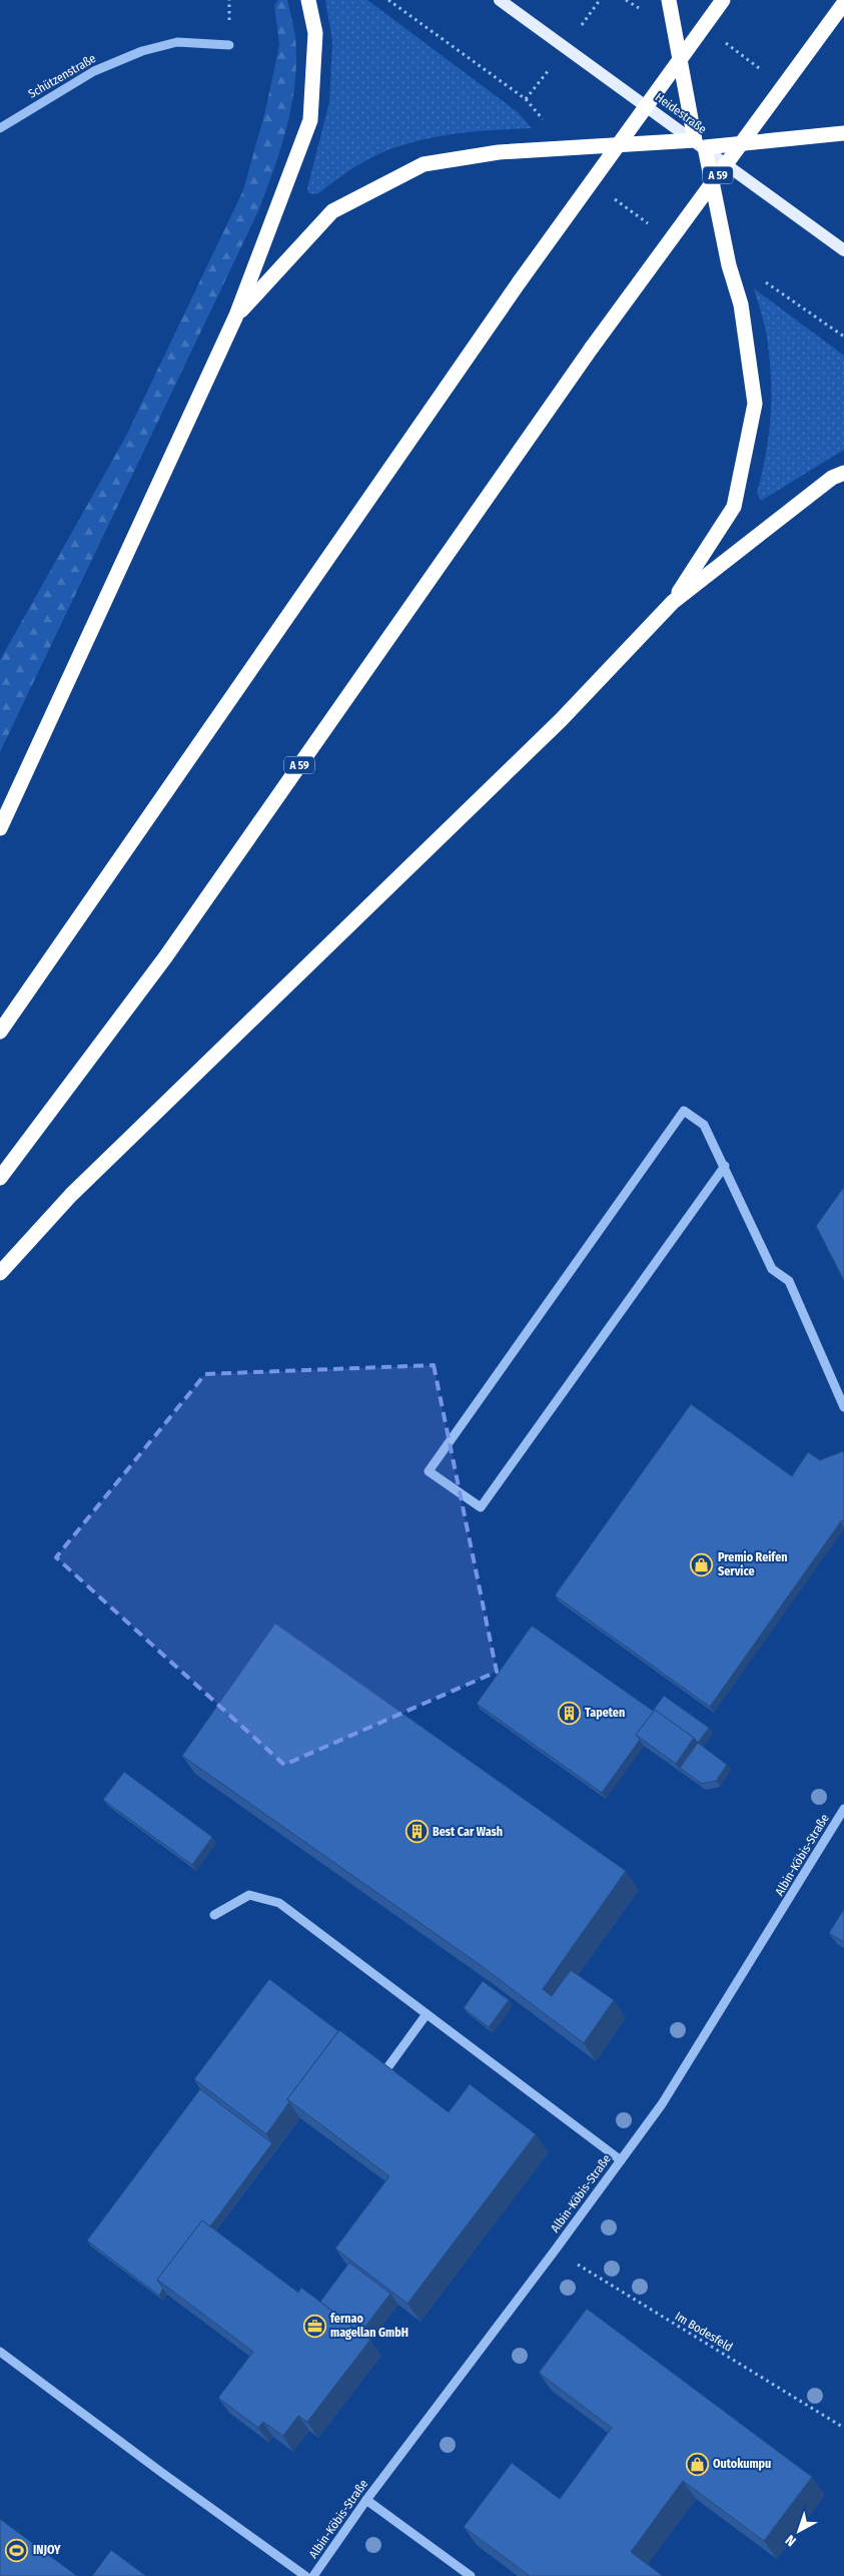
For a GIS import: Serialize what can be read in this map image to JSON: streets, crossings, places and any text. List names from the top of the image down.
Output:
{
  "streets": {
    "highway": ["A 59"],
    "main road": ["Heidestraße"],
    "street": ["Schützenstraße", "Albin-Köbis-Straße"],
    "path": ["Im Bodesfeld"]
  },
  "crossings": [
    ["Albin-Köbis-Straße", "Im Bodesfeld"]
  ],
  "places": {
    "shop": ["Premio Reifen Service", "Outokumpu"],
    "building": ["Tapeten", "Best Car Wash"],
    "office": ["fernao magellan GmbH"],
    "sports": ["INJOY"]
  },
  "north": "bottom left"
}
